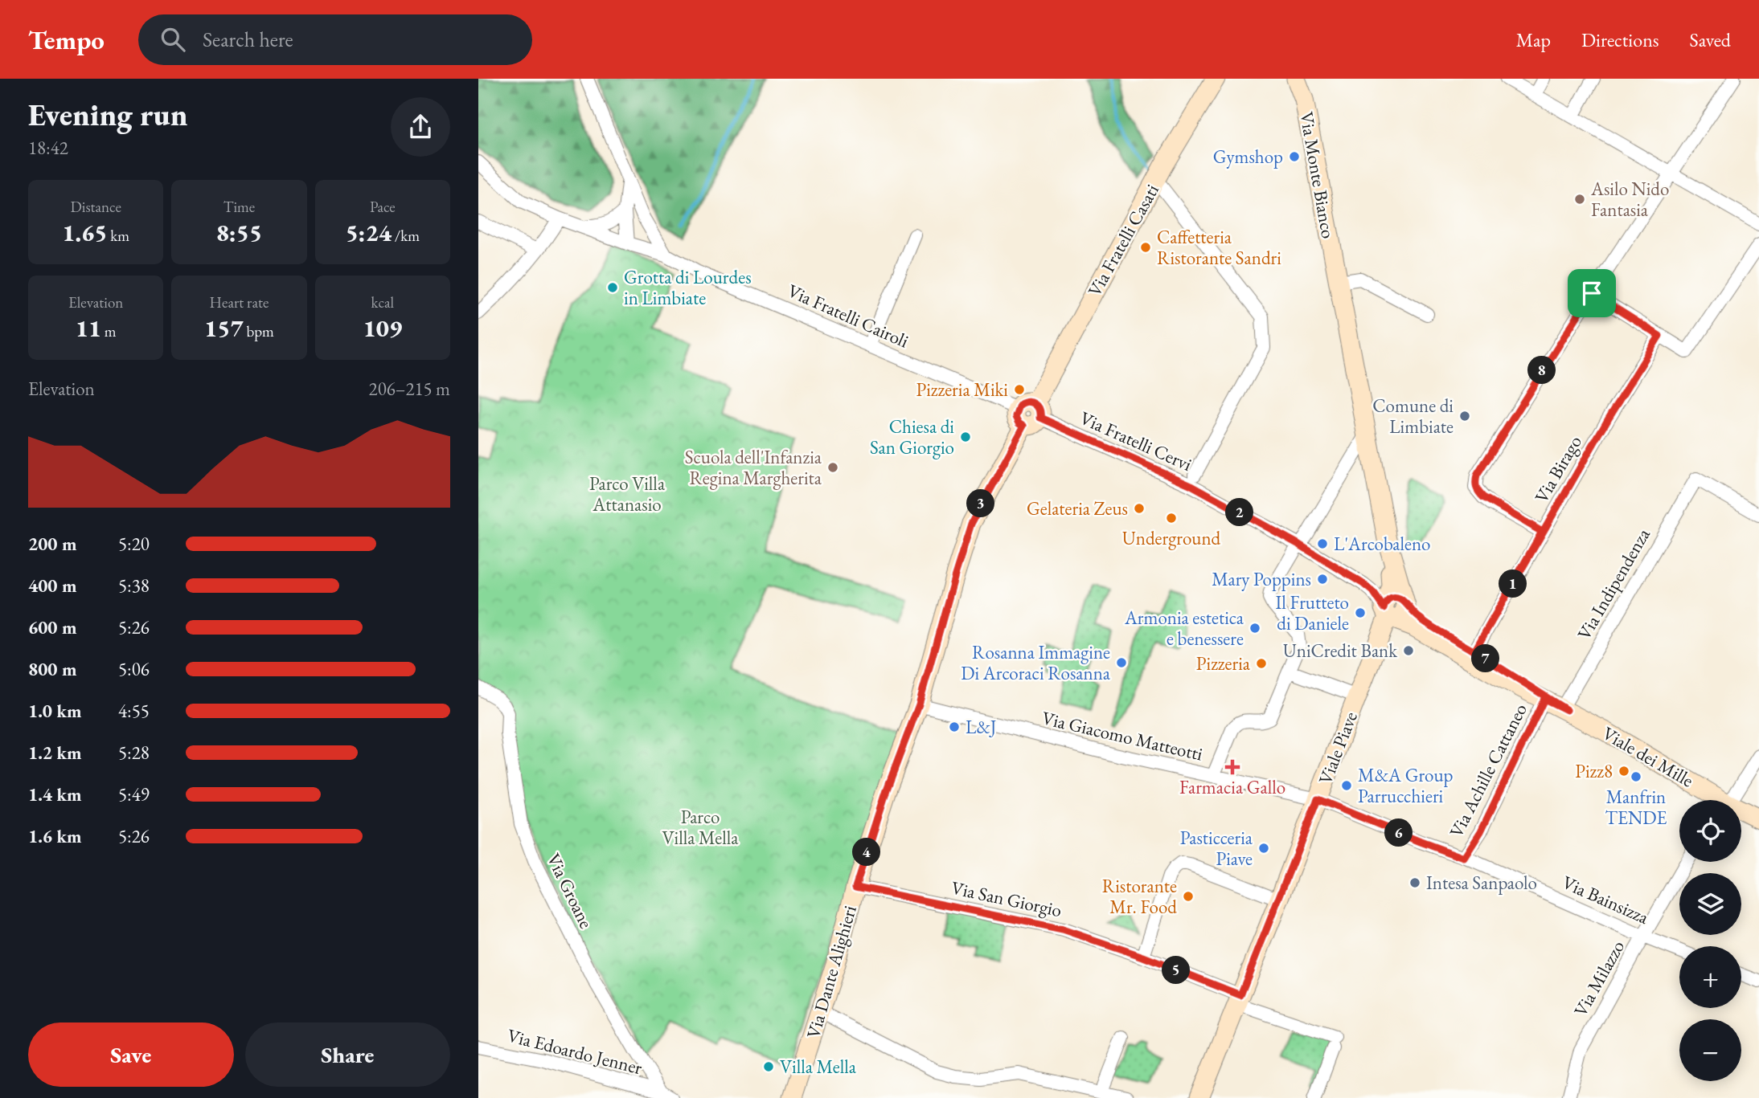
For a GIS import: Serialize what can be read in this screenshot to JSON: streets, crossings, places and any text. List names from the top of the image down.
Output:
{
  "streets": {
    "street": [
      "Via Monte Bianco",
      "Via Fratelli Casati",
      "Via Fratelli Cairoli",
      "Via Fratelli Cervi",
      "Via Birago",
      "Via Indipendenza",
      "Via Giacomo Matteotti",
      "Viale Piave",
      "Viale dei Mille",
      "Via Achille Cattaneo",
      "Via Groane",
      "Via San Giorgio",
      "Via Bainsizza",
      "Via Dante Alighieri",
      "Via Milazzo",
      "Via Edoardo Jenner"
    ]
  },
  "crossings": [
    ["Via Monte Bianco", "Via Fratelli Cervi"],
    ["Via Monte Bianco", "Viale Piave"],
    ["Via Monte Bianco", "Viale dei Mille"],
    ["Via Fratelli Casati", "Via Fratelli Cairoli"],
    ["Via Fratelli Casati", "Via Fratelli Cervi"],
    ["Via Fratelli Casati", "Via Dante Alighieri"],
    ["Via Fratelli Cairoli", "Via Fratelli Cervi"],
    ["Via Fratelli Cervi", "Viale Piave"],
    ["Via Fratelli Cervi", "Viale dei Mille"],
    ["Via Birago", "Viale dei Mille"],
    ["Via Indipendenza", "Viale dei Mille"],
    ["Via Giacomo Matteotti", "Viale Piave"],
    ["Via Giacomo Matteotti", "Via Bainsizza"],
    ["Via Giacomo Matteotti", "Via Dante Alighieri"],
    ["Viale Piave", "Viale dei Mille"],
    ["Viale Piave", "Via San Giorgio"],
    ["Viale Piave", "Via Bainsizza"],
    ["Viale dei Mille", "Via Achille Cattaneo"],
    ["Via Achille Cattaneo", "Via Bainsizza"],
    ["Via Groane", "Via Edoardo Jenner"],
    ["Via San Giorgio", "Via Dante Alighieri"],
    ["Via Bainsizza", "Via Milazzo"]
  ],
  "parks": ["Parco Villa Attanasio", "Parco Villa Mella"],
  "places": {
    "other": [
      "Gymshop",
      "Asilo Nido Fantasia",
      "Caffetteria Ristorante Sandri",
      "Grotta di Lourdes in Limbiate",
      "Pizzeria Miki",
      "Comune di Limbiate",
      "Chiesa di San Giorgio",
      "Scuola dell'Infanzia Regina Margherita",
      "Gelateria Zeus",
      "Underground",
      "L'Arcobaleno",
      "Mary Poppins",
      "Il Frutteto di Daniele",
      "Armonia estetica e benessere",
      "UniCredit Bank",
      "Rosanna Immagine Di Arcoraci Rosanna",
      "Pizzeria",
      "L&J",
      "Pizz8",
      "Manfrin TENDE",
      "M&A Group Parrucchieri",
      "Pasticceria Piave",
      "Intesa Sanpaolo",
      "Ristorante Mr. Food",
      "Villa Mella"
    ],
    "health": ["Farmacia Gallo"]
  },
  "page": {
    "header": "Tempo",
    "search": "Search here",
    "nav": ["Map", "Directions", "Saved"],
    "heading": ["Evening run", "18:42"],
    "stats": [
      ["Distance", "1.65 km"],
      ["Time", "8:55"],
      ["Pace", "5:24 /km"],
      ["Elevation", "11 m"],
      ["Heart rate", "157 bpm"],
      ["kcal", "109"]
    ],
    "pins": [
      "8",
      "3",
      "2",
      "1",
      "7",
      "6",
      "4",
      "5"
    ],
    "chart": ["Elevation", "206–215 m"],
    "list": [
      {
        "name": "200 m",
        "note": "5:20"
      },
      {
        "name": "400 m",
        "note": "5:38"
      },
      {
        "name": "600 m",
        "note": "5:26"
      },
      {
        "name": "800 m",
        "note": "5:06"
      },
      {
        "name": "1.0 km",
        "note": "4:55"
      },
      {
        "name": "1.2 km",
        "note": "5:28"
      },
      {
        "name": "1.4 km",
        "note": "5:49"
      },
      {
        "name": "1.6 km",
        "note": "5:26"
      }
    ],
    "map_buttons": ["+", "−"],
    "buttons": ["Save", "Share"]
  }
}
